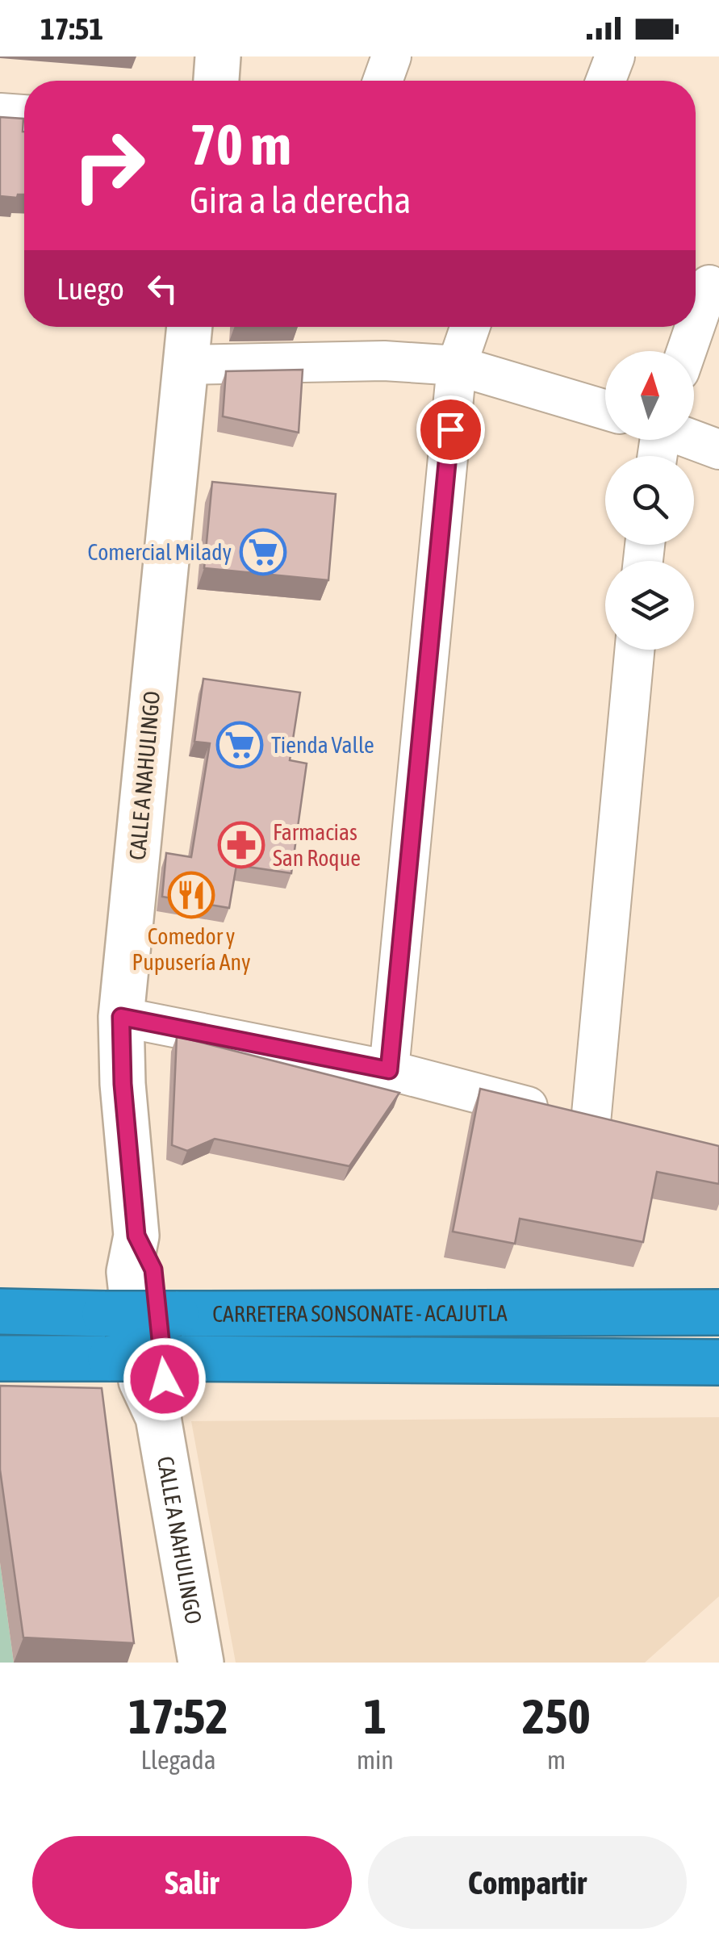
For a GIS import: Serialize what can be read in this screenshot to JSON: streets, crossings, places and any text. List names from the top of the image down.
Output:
{
  "streets": {
    "highway": ["CARRETERA SONSONATE - ACAJUTLA"],
    "street": ["CALLE A NAHULINGO"]
  },
  "places": {
    "supermarket": ["Comercial Milady", "Tienda Valle"],
    "pharmacy": ["Farmacias San Roque"],
    "restaurant": ["Comedor y Pupusería Any"]
  },
  "north": "top",
  "page": {
    "status": "17:51",
    "turn": ["70 m", "Gira a la derecha"],
    "then": "Luego",
    "eta": [
      "17:52",
      "Llegada",
      "1",
      "min",
      "250",
      "m"
    ],
    "buttons": ["Salir", "Compartir"]
  }
}
